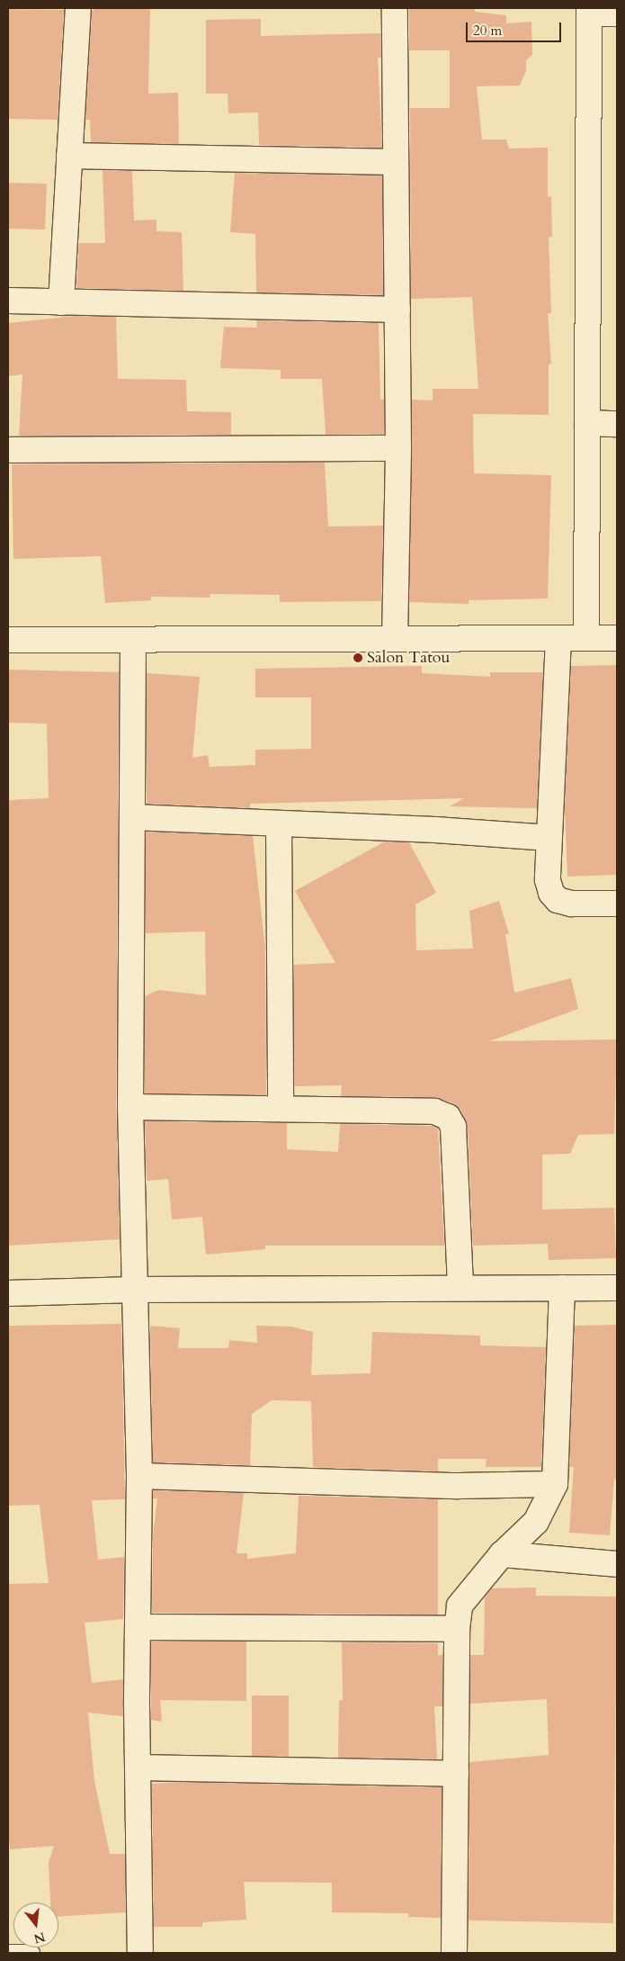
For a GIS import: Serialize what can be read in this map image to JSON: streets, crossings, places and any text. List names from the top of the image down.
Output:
{
  "places": ["Salon Tatou"],
  "scale_bar": "20 m",
  "north": "bottom"
}
